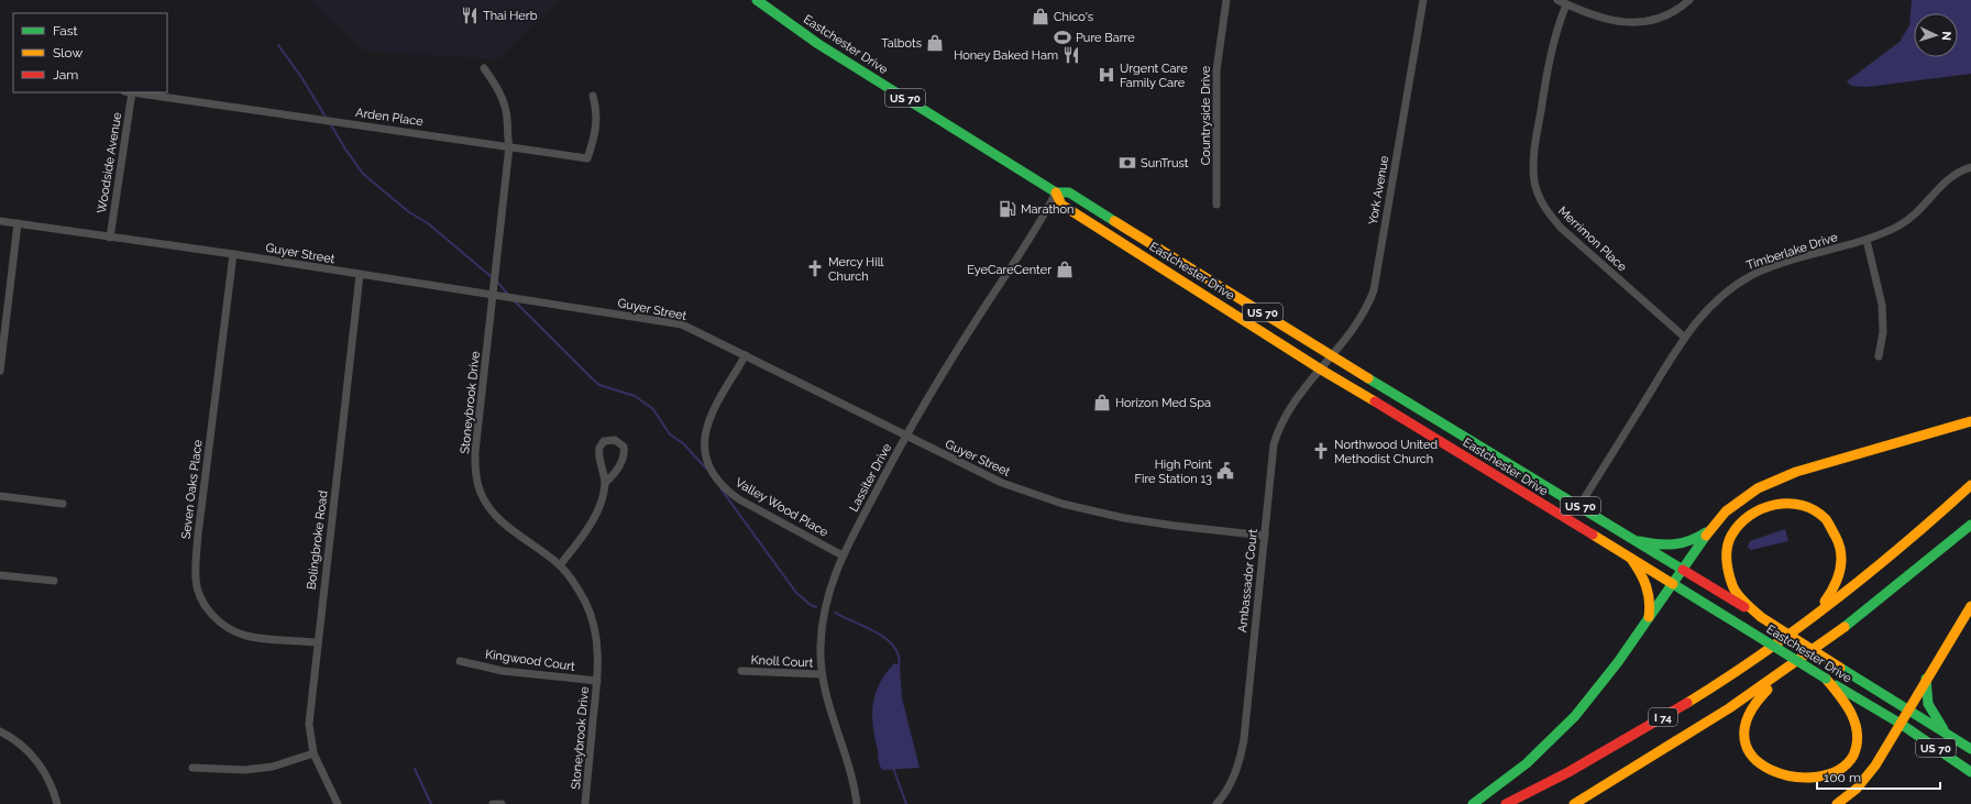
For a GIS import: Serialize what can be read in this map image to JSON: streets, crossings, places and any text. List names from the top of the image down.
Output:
{
  "streets": {
    "main road": ["Eastchester Drive", "US 70", "I 74"],
    "street": [
      "Countryside Drive",
      "Arden Place",
      "Woodside Avenue",
      "York Avenue",
      "Merrimon Place",
      "Timberlake Drive",
      "Guyer Street",
      "Stoneybrook Drive",
      "Lassiter Drive",
      "Seven Oaks Place",
      "Valley Wood Place",
      "Bolingbroke Road",
      "Ambassador Court",
      "Kingwood Court",
      "Knoll Court"
    ]
  },
  "crossings": [
    ["Eastchester Drive", "York Avenue"],
    ["Eastchester Drive", "Timberlake Drive"],
    ["Eastchester Drive", "Lassiter Drive"],
    ["Eastchester Drive", "Ambassador Court"],
    ["Arden Place", "Stoneybrook Drive"],
    ["Woodside Avenue", "Guyer Street"],
    ["York Avenue", "Ambassador Court"],
    ["Merrimon Place", "Timberlake Drive"],
    ["Guyer Street", "Stoneybrook Drive"],
    ["Guyer Street", "Lassiter Drive"],
    ["Guyer Street", "Seven Oaks Place"],
    ["Guyer Street", "Valley Wood Place"],
    ["Guyer Street", "Bolingbroke Road"],
    ["Guyer Street", "Ambassador Court"],
    ["Stoneybrook Drive", "Kingwood Court"],
    ["Lassiter Drive", "Valley Wood Place"],
    ["Lassiter Drive", "Knoll Court"],
    ["Seven Oaks Place", "Bolingbroke Road"]
  ],
  "places": {
    "restaurant": ["Thai Herb", "Honey Baked Ham"],
    "shop": [
      "Chico's",
      "Talbots",
      "EyeCareCenter",
      "Horizon Med Spa"
    ],
    "sports": ["Pure Barre"],
    "hospital": ["Urgent Care Family Care"],
    "bank": ["SunTrust"],
    "fuel station": ["Marathon"],
    "church": ["Mercy Hill Church", "Northwood United Methodist Church"],
    "public building": ["High Point Fire Station 13"]
  },
  "legend": ["Fast", "Slow", "Jam"],
  "scale_bar": "100 m",
  "north": "right"
}
